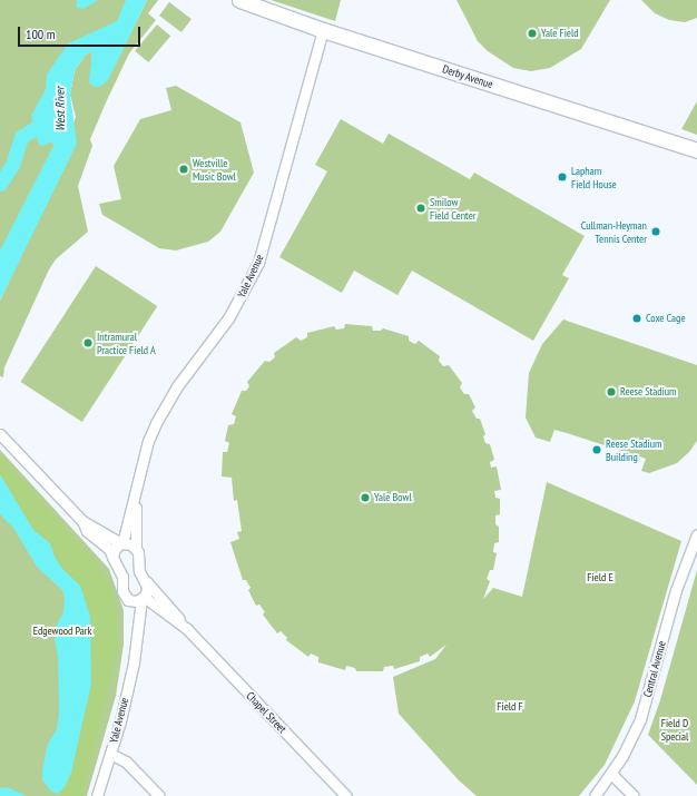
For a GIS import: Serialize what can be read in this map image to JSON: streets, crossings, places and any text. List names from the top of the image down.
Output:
{
  "streets": {
    "highway": ["Derby Avenue"],
    "street": ["Yale Avenue", "Central Avenue", "Chapel Street"]
  },
  "crossings": [
    ["Derby Avenue", "Yale Avenue"],
    ["Yale Avenue", "Chapel Street"]
  ],
  "water": ["West River"],
  "parks": [
    "Field E",
    "Edgewood Park",
    "Field F",
    "Field D Special"
  ],
  "places": [
    "Yale Field",
    "Westville Music Bowl",
    "Lapham Field House",
    "Smilow Field Center",
    "Cullman-Heyman Tennis Center",
    "Coxe Cage",
    "Intramural Practice Field A",
    "Reese Stadium",
    "Reese Stadium Building",
    "Yale Bowl"
  ],
  "scale_bar": "100 m"
}
